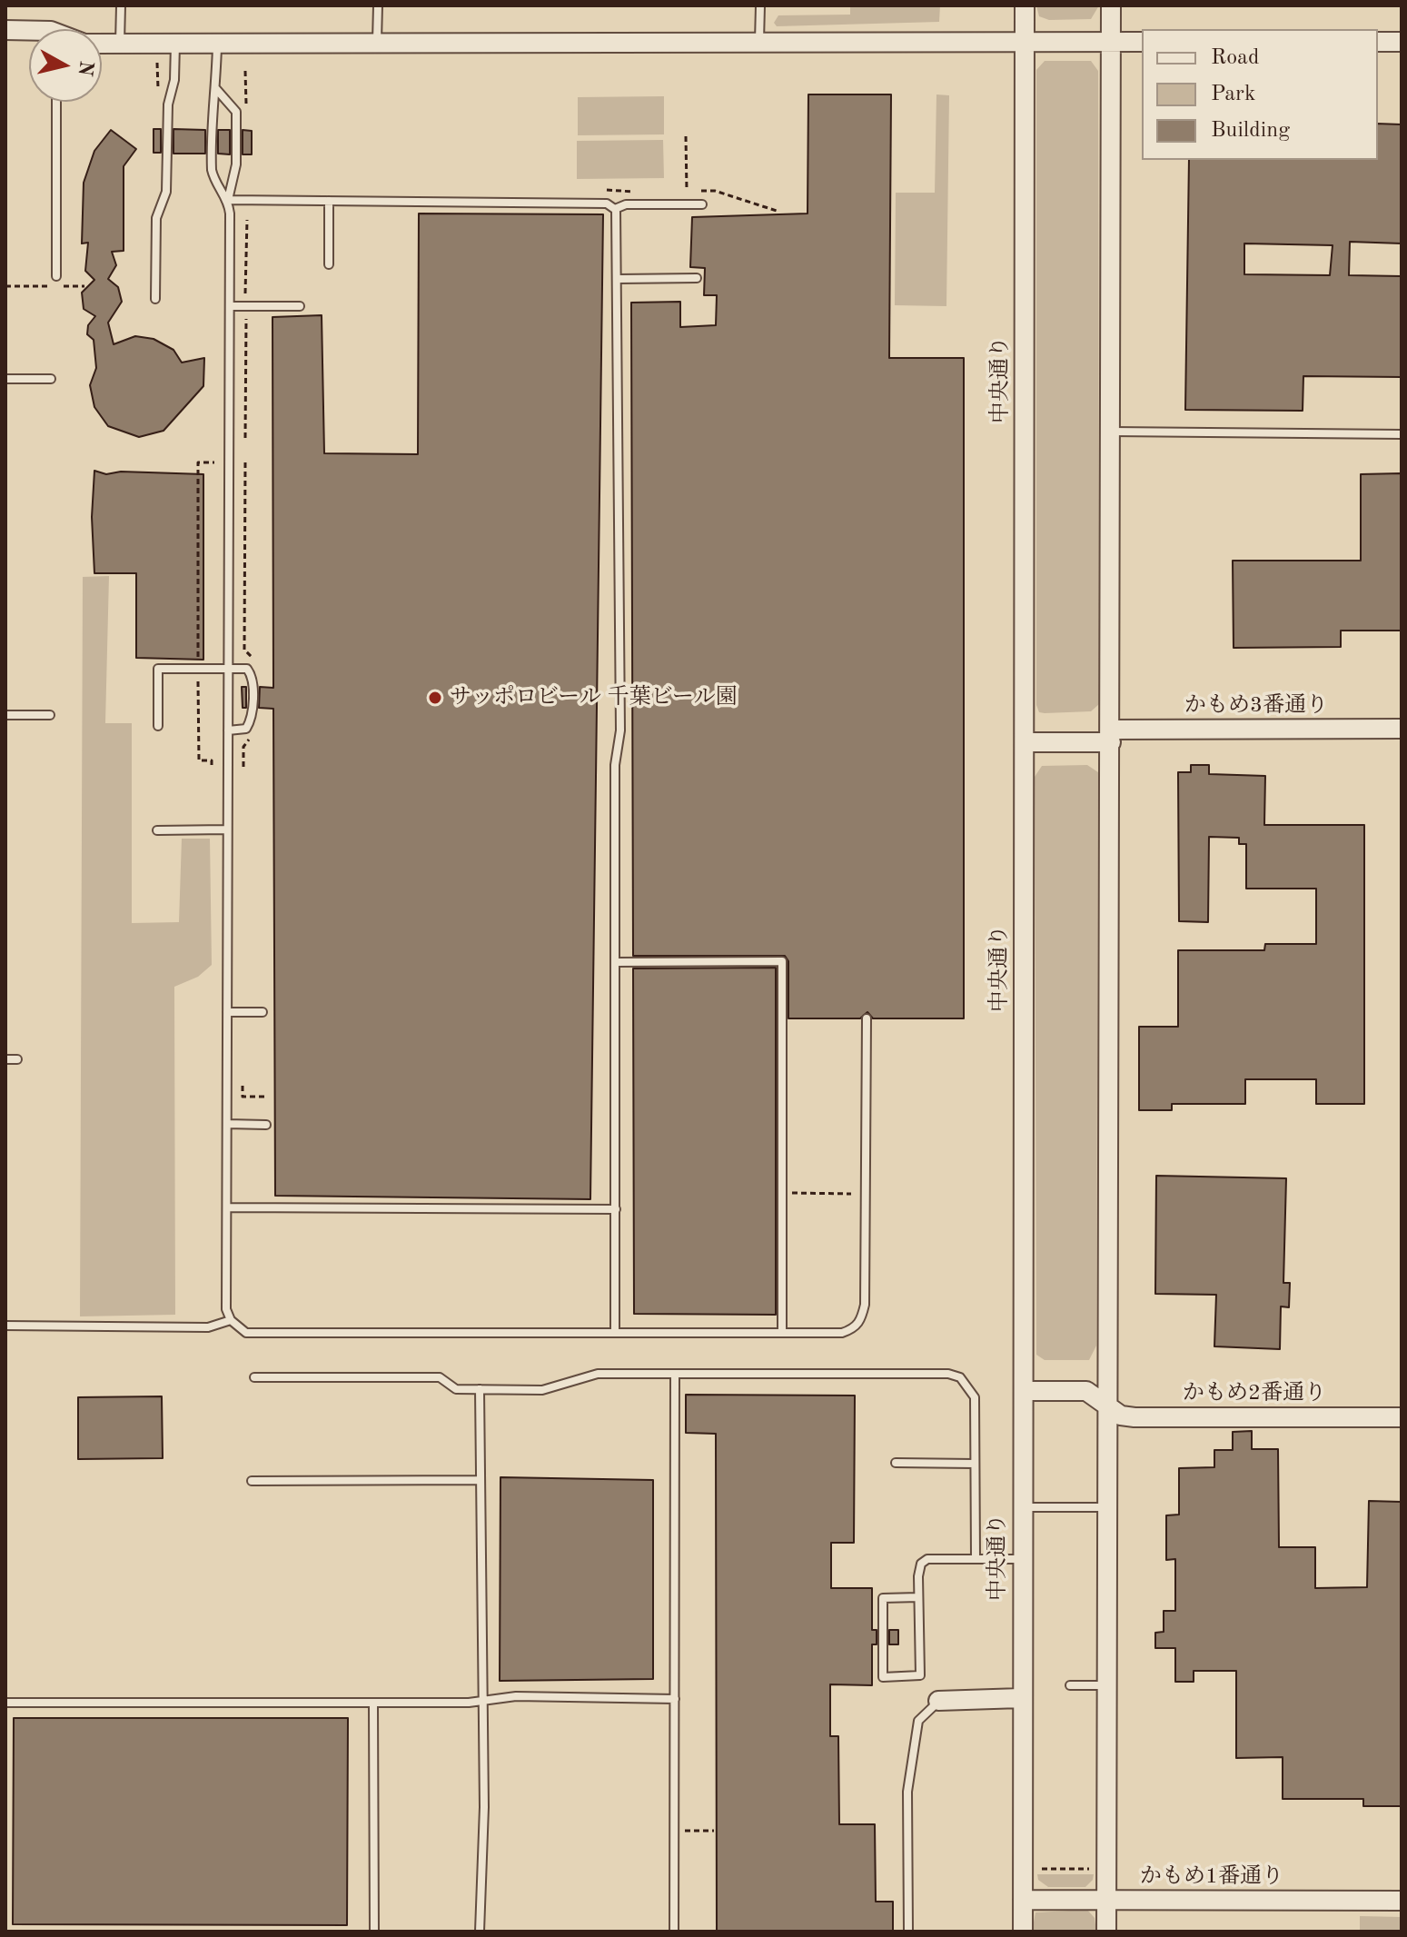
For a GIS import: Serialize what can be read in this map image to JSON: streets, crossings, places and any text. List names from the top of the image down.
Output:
{
  "streets": {
    "street": [
      "中央通り",
      "かもめ3番通り",
      "かもめ2番通り",
      "かもめ1番通り"
    ]
  },
  "crossings": [
    ["中央通り", "かもめ3番通り"],
    ["中央通り", "かもめ2番通り"],
    ["中央通り", "かもめ1番通り"]
  ],
  "places": ["サッポロビール 千葉ビール園"],
  "legend": ["Road", "Park", "Building"],
  "north": "right"
}
